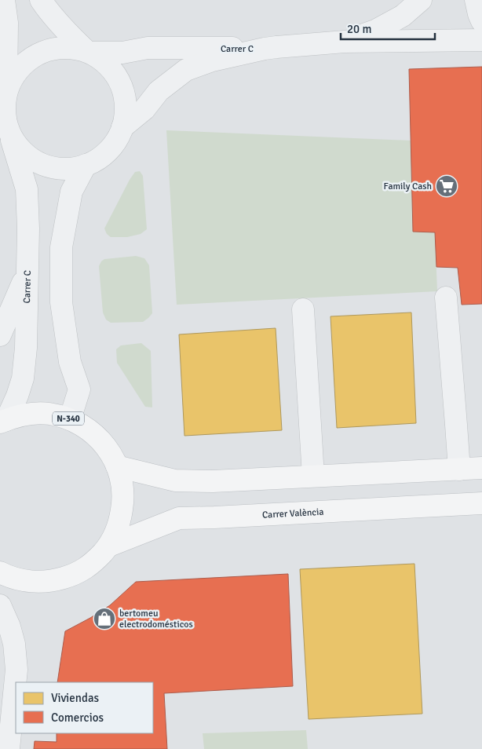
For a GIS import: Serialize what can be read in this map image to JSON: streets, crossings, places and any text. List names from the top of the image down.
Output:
{
  "streets": {
    "main road": ["N-340", "Carrer València"],
    "street": ["Carrer C"]
  },
  "crossings": [
    ["Carrer C", "N-340"],
    ["N-340", "Carrer València"]
  ],
  "places": {
    "supermarket": ["Family Cash"],
    "shop": ["bertomeu electrodomésticos"]
  },
  "legend": ["Viviendas", "Comercios"],
  "scale_bar": "20 m"
}
